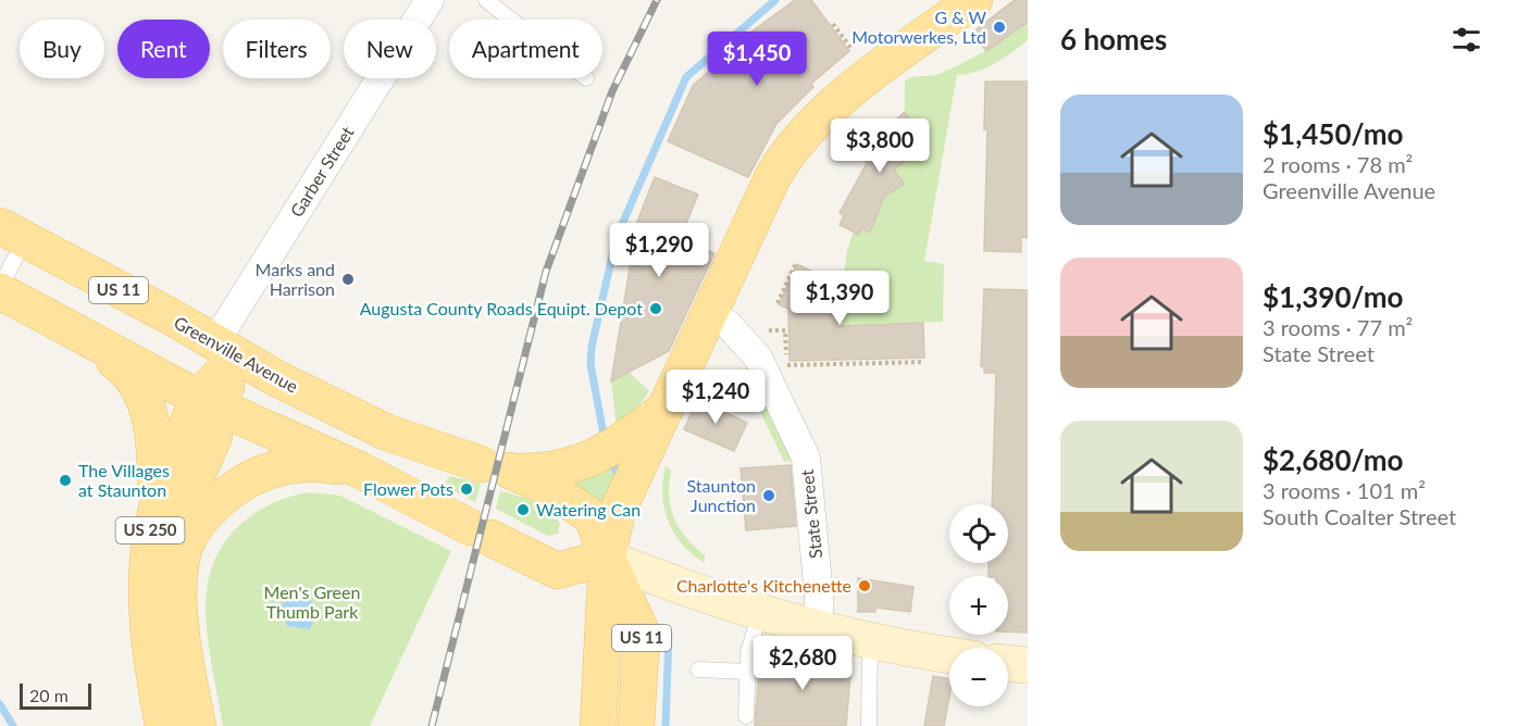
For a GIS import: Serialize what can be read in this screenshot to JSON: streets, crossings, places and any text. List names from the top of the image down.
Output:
{
  "streets": {
    "main road": ["US 11", "Greenville Avenue", "US 250"],
    "street": ["Garber Street", "State Street"]
  },
  "crossings": [
    ["Garber Street", "Greenville Avenue"],
    ["Garber Street", "US 250"],
    ["US 11", "Greenville Avenue"],
    ["Greenville Avenue", "US 250"]
  ],
  "parks": ["Men's Green Thumb Park"],
  "places": [
    "G & W Motorwerkes, Ltd",
    "Marks and Harrison",
    "Augusta County Roads Equipt. Depot",
    "The Villages at Staunton",
    "Flower Pots",
    "Staunton Junction",
    "Watering Can",
    "Charlotte's Kitchenette"
  ],
  "scale_bar": "20 m",
  "page": {
    "heading": "6 homes",
    "chip": [
      "Buy",
      "Rent",
      "Filters",
      "New",
      "Apartment"
    ],
    "price": [
      "$1,450",
      "$3,800",
      "$1,290",
      "$1,390",
      "$1,240",
      "$2,680"
    ],
    "list": [
      {
        "name": "$1,450/mo",
        "note": "2 rooms · 78 m² · Greenville Avenue"
      },
      {
        "name": "$1,390/mo",
        "note": "3 rooms · 77 m² · State Street"
      },
      {
        "name": "$2,680/mo",
        "note": "3 rooms · 101 m² · South Coalter Street"
      }
    ],
    "map_buttons": ["+", "−"],
    "scale": "20 m"
  }
}
